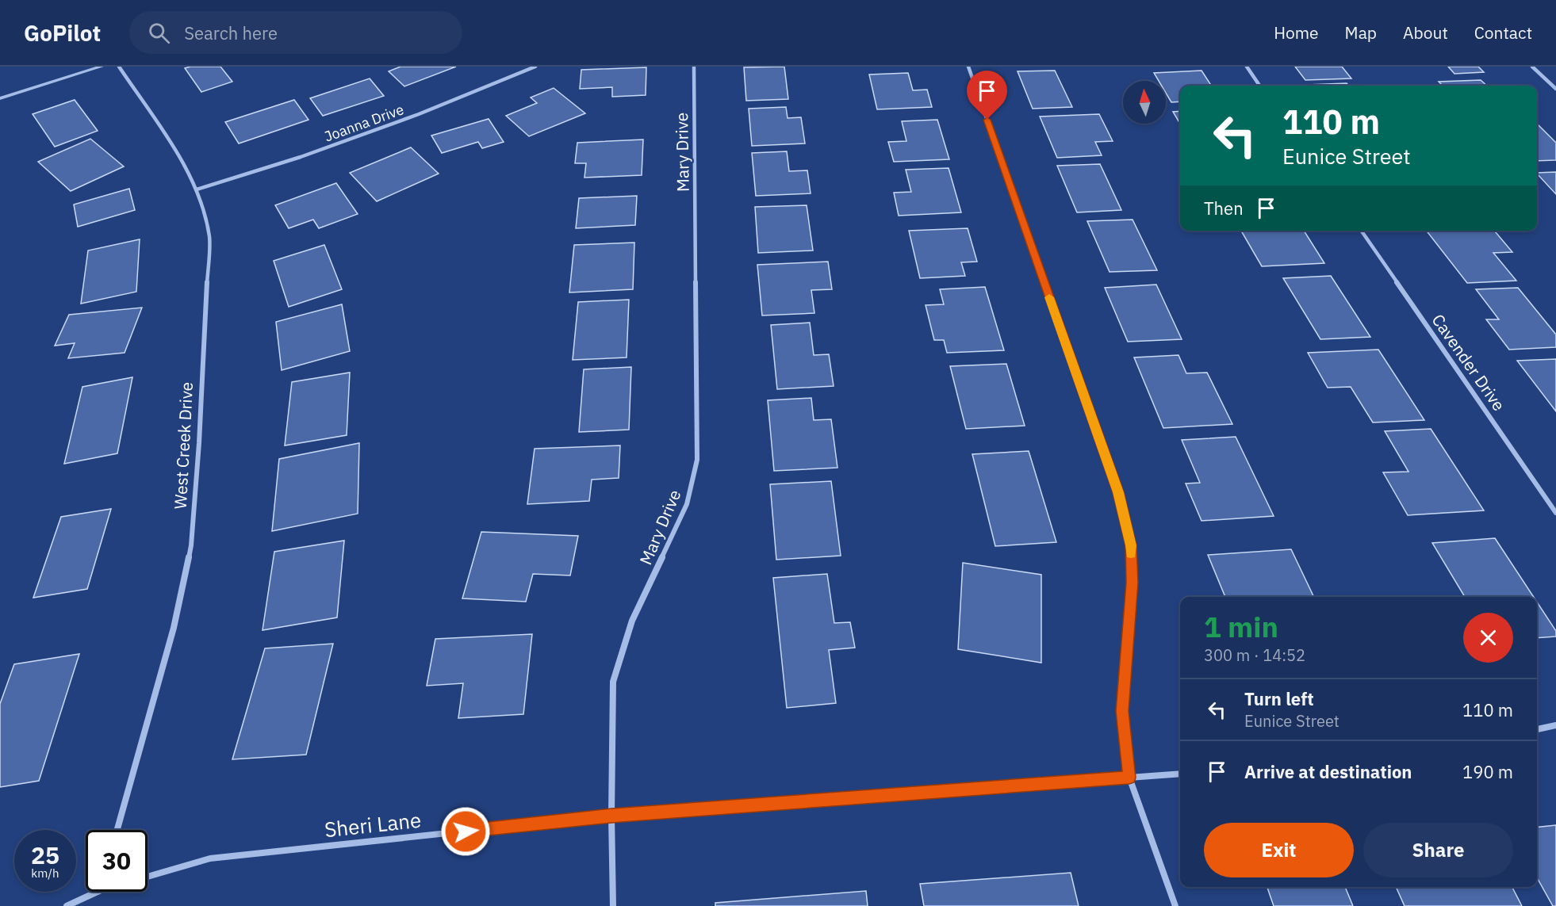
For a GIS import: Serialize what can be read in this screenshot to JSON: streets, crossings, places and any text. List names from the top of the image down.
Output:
{
  "streets": {
    "street": [
      "Joanna Drive",
      "Mary Drive",
      "Cavender Drive",
      "West Creek Drive",
      "Sheri Lane"
    ]
  },
  "crossings": [
    ["Joanna Drive", "West Creek Drive"],
    ["Mary Drive", "Sheri Lane"]
  ],
  "north": "top",
  "page": {
    "header": "GoPilot",
    "search": "Search here",
    "nav": [
      "Home",
      "Map",
      "About",
      "Contact"
    ],
    "turn": ["110 m", "Eunice Street"],
    "then": "Then",
    "heading": ["1 min", "300 m · 14:52"],
    "list": [
      {
        "name": "Turn left",
        "note": "Eunice Street",
        "value": "110 m"
      },
      {
        "name": "Arrive at destination",
        "value": "190 m"
      }
    ],
    "buttons": ["Exit", "Share"],
    "speed": "25 km/h",
    "limit": "30"
  }
}
